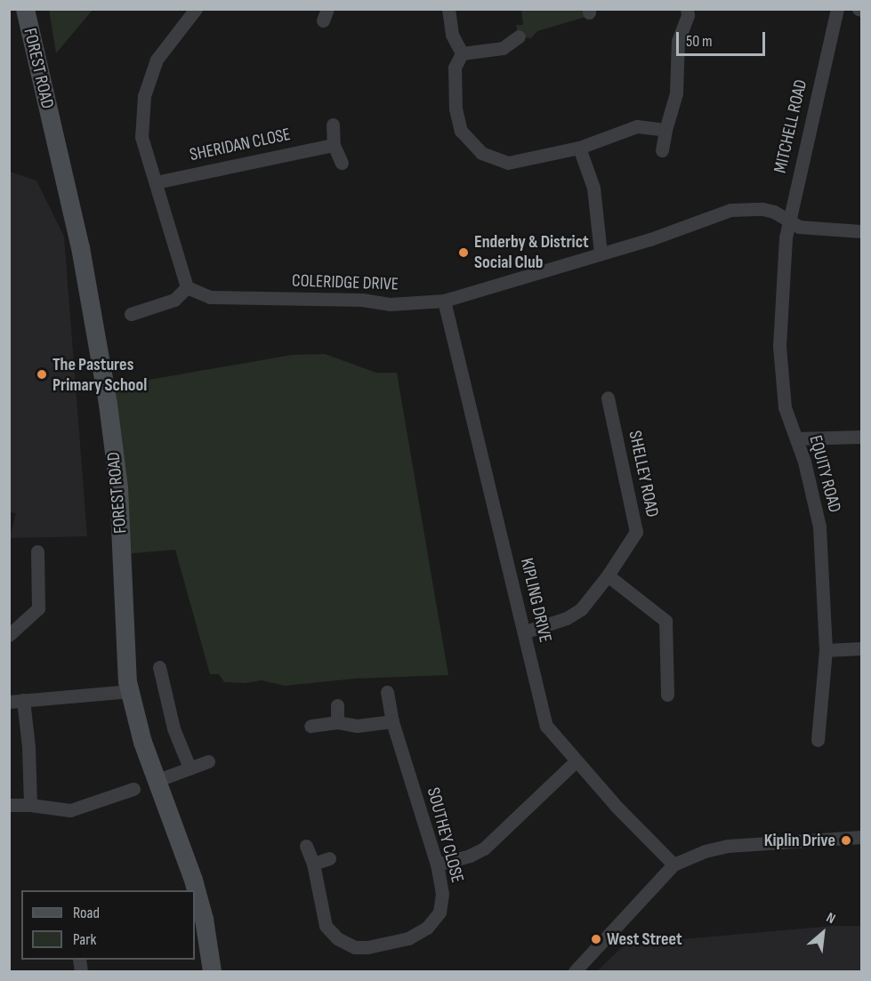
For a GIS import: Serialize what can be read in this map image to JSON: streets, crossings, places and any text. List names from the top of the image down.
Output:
{
  "streets": {
    "street": [
      "FOREST ROAD",
      "MITCHELL ROAD",
      "SHERIDAN CLOSE",
      "COLERIDGE DRIVE",
      "SHELLEY ROAD",
      "EQUITY ROAD",
      "KIPLING DRIVE",
      "SOUTHEY CLOSE"
    ]
  },
  "crossings": [
    ["MITCHELL ROAD", "COLERIDGE DRIVE"],
    ["MITCHELL ROAD", "EQUITY ROAD"],
    ["COLERIDGE DRIVE", "EQUITY ROAD"],
    ["COLERIDGE DRIVE", "KIPLING DRIVE"],
    ["SHELLEY ROAD", "KIPLING DRIVE"]
  ],
  "places": [
    "Enderby & District Social Club",
    "The Pastures Primary School",
    "Kiplin Drive",
    "West Street"
  ],
  "legend": ["Road", "Park"],
  "scale_bar": "50 m",
  "north": "top right"
}
